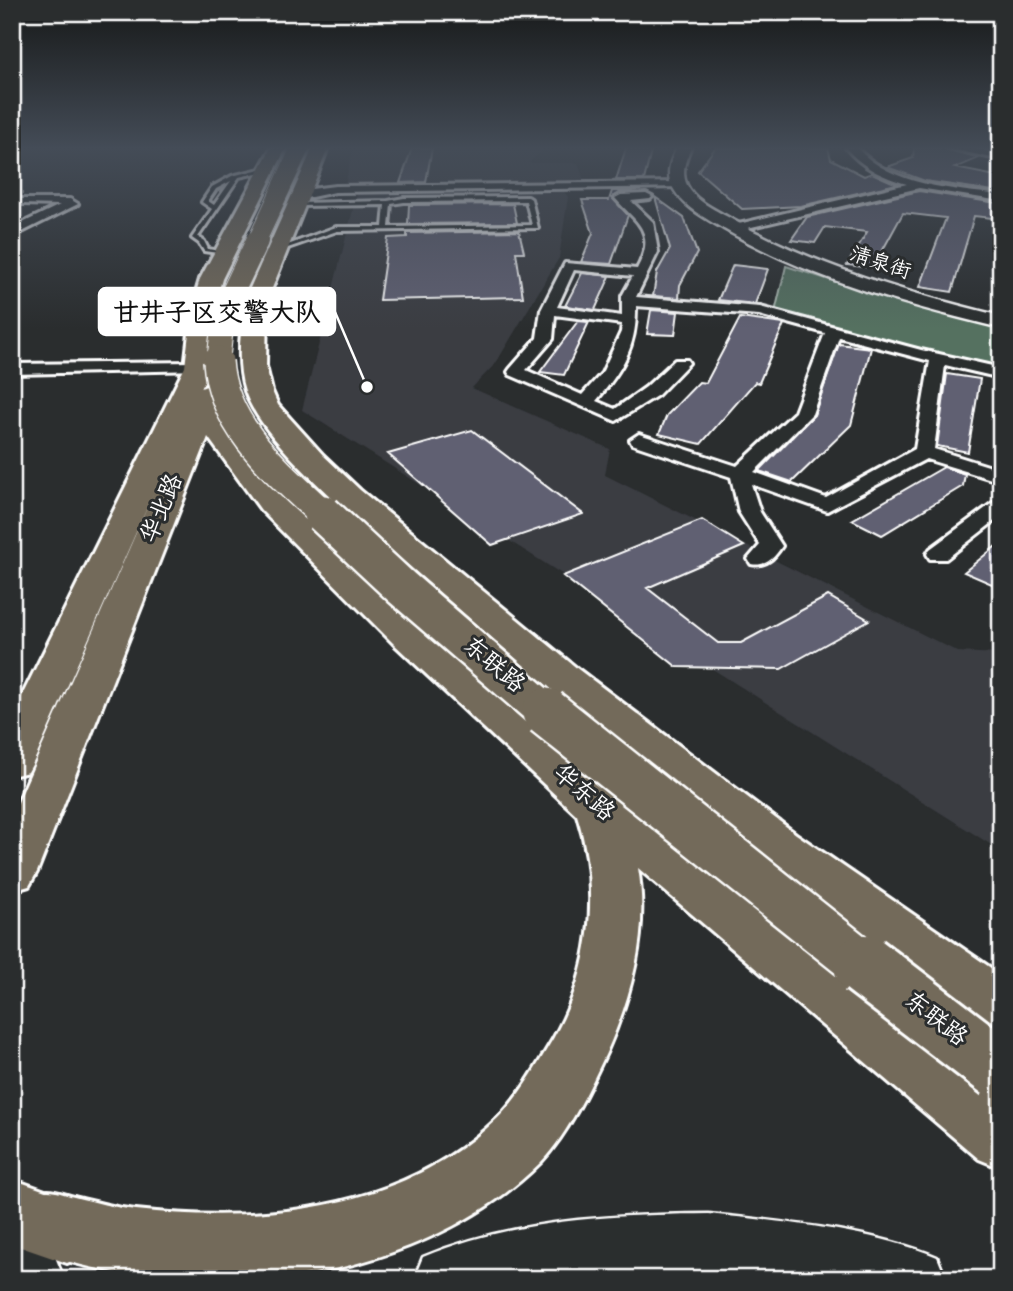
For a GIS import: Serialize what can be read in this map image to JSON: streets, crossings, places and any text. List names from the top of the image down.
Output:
{
  "streets": {
    "main road": ["华北路", "东联路", "华东路"],
    "street": ["清泉街"]
  },
  "crossings": [
    ["华北路", "华东路"]
  ],
  "places": ["甘井子区交警大队"]
}
